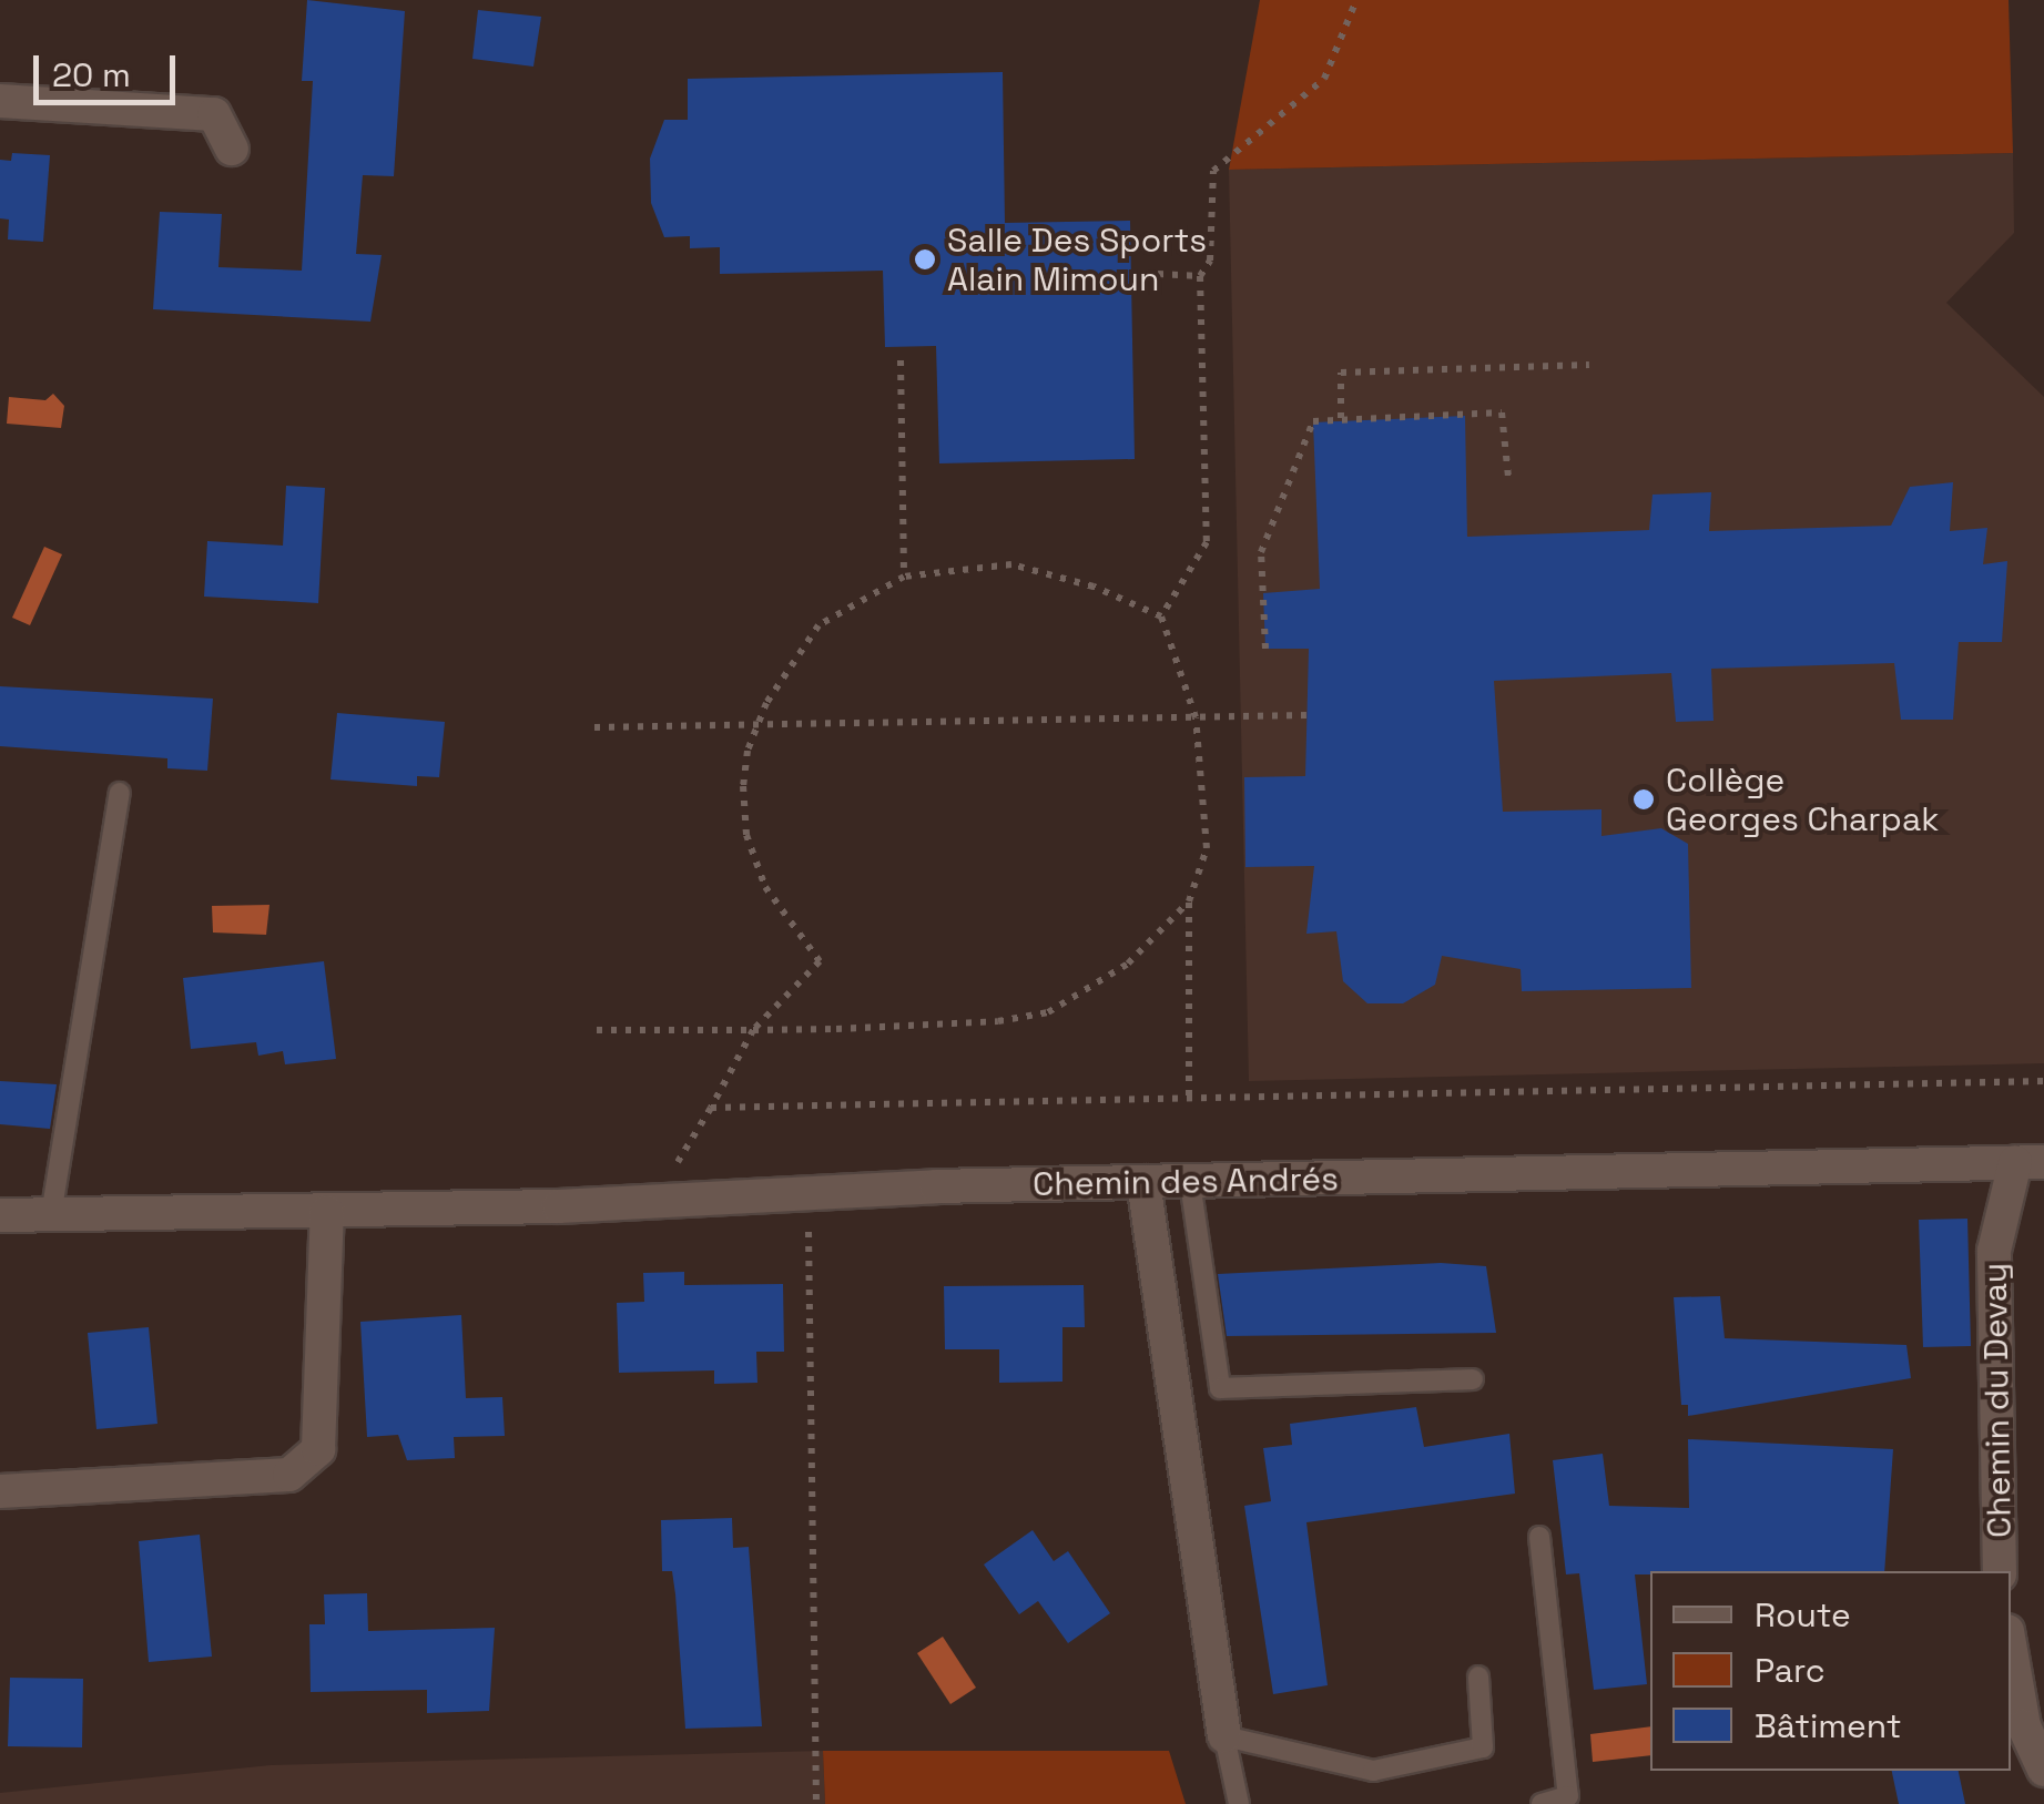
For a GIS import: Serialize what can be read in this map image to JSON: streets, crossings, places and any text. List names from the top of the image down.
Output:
{
  "streets": {
    "street": ["Chemin des Andrés", "Chemin du Devay"]
  },
  "crossings": [
    ["Chemin des Andrés", "Chemin du Devay"]
  ],
  "places": ["Salle Des Sports Alain Mimoun", "Collège Georges Charpak"],
  "legend": ["Route", "Parc", "Bâtiment"],
  "scale_bar": "20 m"
}
